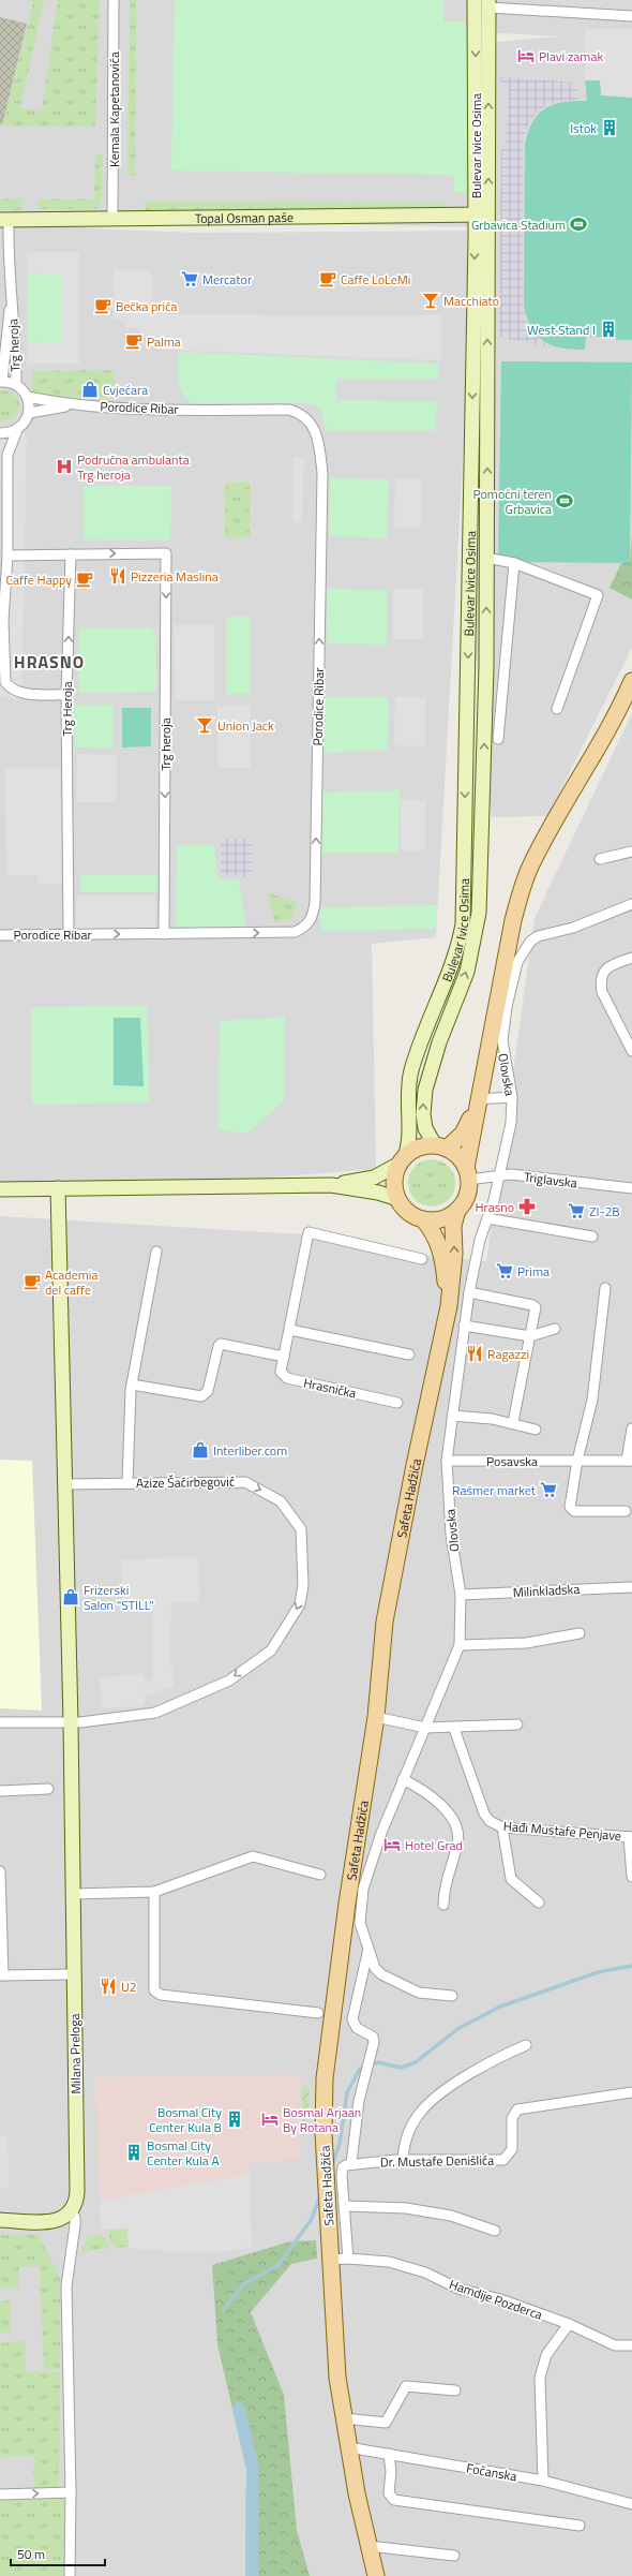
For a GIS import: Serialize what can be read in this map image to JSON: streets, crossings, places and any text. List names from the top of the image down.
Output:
{
  "streets": {
    "main road": [
      "Bulevar Ivice Osima",
      "Topal Osman paše",
      "Safeta Hadžića",
      "Milana Preloga"
    ],
    "street": [
      "Kemala Kapetanovića",
      "Trg heroja",
      "Porodice Ribar",
      "Trg Heroja",
      "Olovska",
      "Triglavska",
      "Hrasnička",
      "Posavska",
      "Azize Šaćirbegović",
      "Milinkladska",
      "Hađi Mustafe Penjave",
      "Dr. Mustafe Denišlića",
      "Hamdije Pozderca",
      "Fočanska"
    ]
  },
  "crossings": [
    ["Kemala Kapetanovića", "Topal Osman paše"],
    ["Bulevar Ivice Osima", "Topal Osman paše"],
    ["Bulevar Ivice Osima", "Triglavska"],
    ["Bulevar Ivice Osima", "Safeta Hadžića"],
    ["Topal Osman paše", "Trg heroja"],
    ["Trg heroja", "Porodice Ribar"],
    ["Trg heroja", "Trg Heroja"],
    ["Porodice Ribar", "Trg Heroja"],
    ["Olovska", "Triglavska"],
    ["Olovska", "Posavska"],
    ["Olovska", "Safeta Hadžića"],
    ["Olovska", "Milinkladska"],
    ["Triglavska", "Safeta Hadžića"],
    ["Azize Šaćirbegović", "Milana Preloga"],
    ["Safeta Hadžića", "Hamdije Pozderca"],
    ["Safeta Hadžića", "Fočanska"]
  ],
  "one_way": ["Trg heroja", "Trg Heroja"],
  "districts": ["HRASNO"],
  "places": {
    "hotel": ["Plavi zamak", "Hotel Grad", "Bosmal Arjaan By Rotana"],
    "building": [
      "Istok",
      "West Stand I",
      "Bosmal City Center Kula B",
      "Bosmal City Center Kula A"
    ],
    "sports": ["Grbavica Stadium", "Pomoćni teren Grbavica"],
    "supermarket": [
      "Mercator",
      "ZI-2B",
      "Prima",
      "Rašmer market"
    ],
    "cafe": [
      "Caffe LoLeMi",
      "Bečka priča",
      "Palma",
      "Caffe Happy",
      "Academia del caffe"
    ],
    "bar": ["Macchiato", "Union Jack"],
    "shop": ["Cvjećara", "Interliber.com", "Frizerski Salon \"STILL\""],
    "hospital": ["Područna ambulanta Trg heroja"],
    "restaurant": ["Pizzeria Maslina", "Ragazzi", "U2"],
    "pharmacy": ["Hrasno"]
  },
  "scale_bar": "50 m"
}
